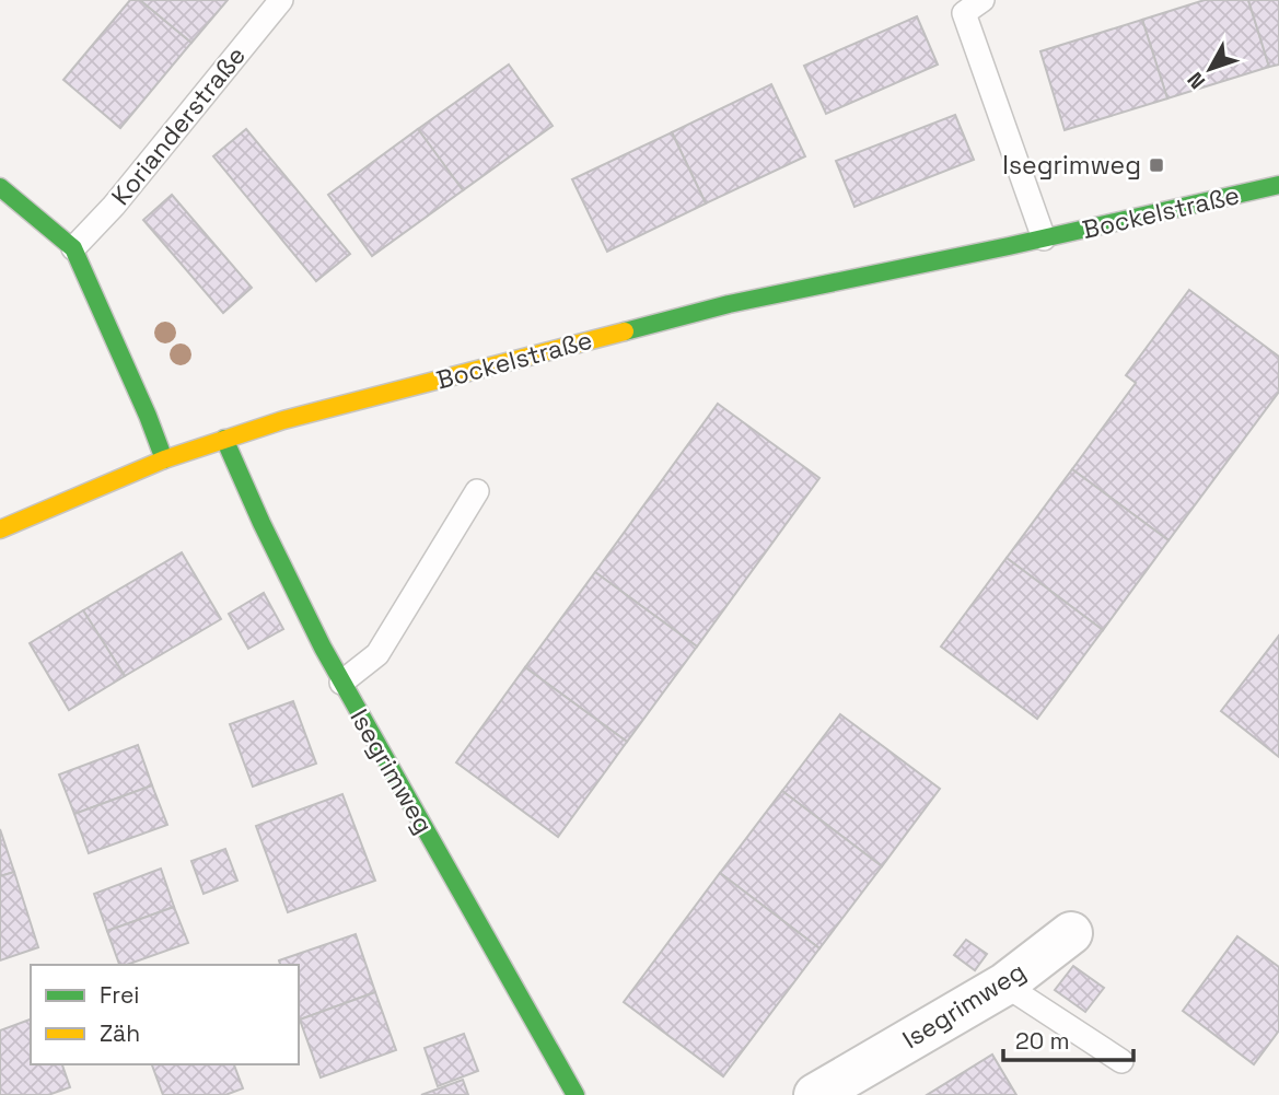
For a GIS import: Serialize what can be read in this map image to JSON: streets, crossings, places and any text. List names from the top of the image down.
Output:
{
  "streets": {
    "street": ["Bockelstraße", "Isegrimweg"],
    "lane": ["Korianderstraße"]
  },
  "crossings": [
    ["Bockelstraße", "Isegrimweg"]
  ],
  "places": {
    "transit": ["Isegrimweg"]
  },
  "legend": ["Frei", "Zäh"],
  "scale_bar": "20 m",
  "north": "bottom left"
}
